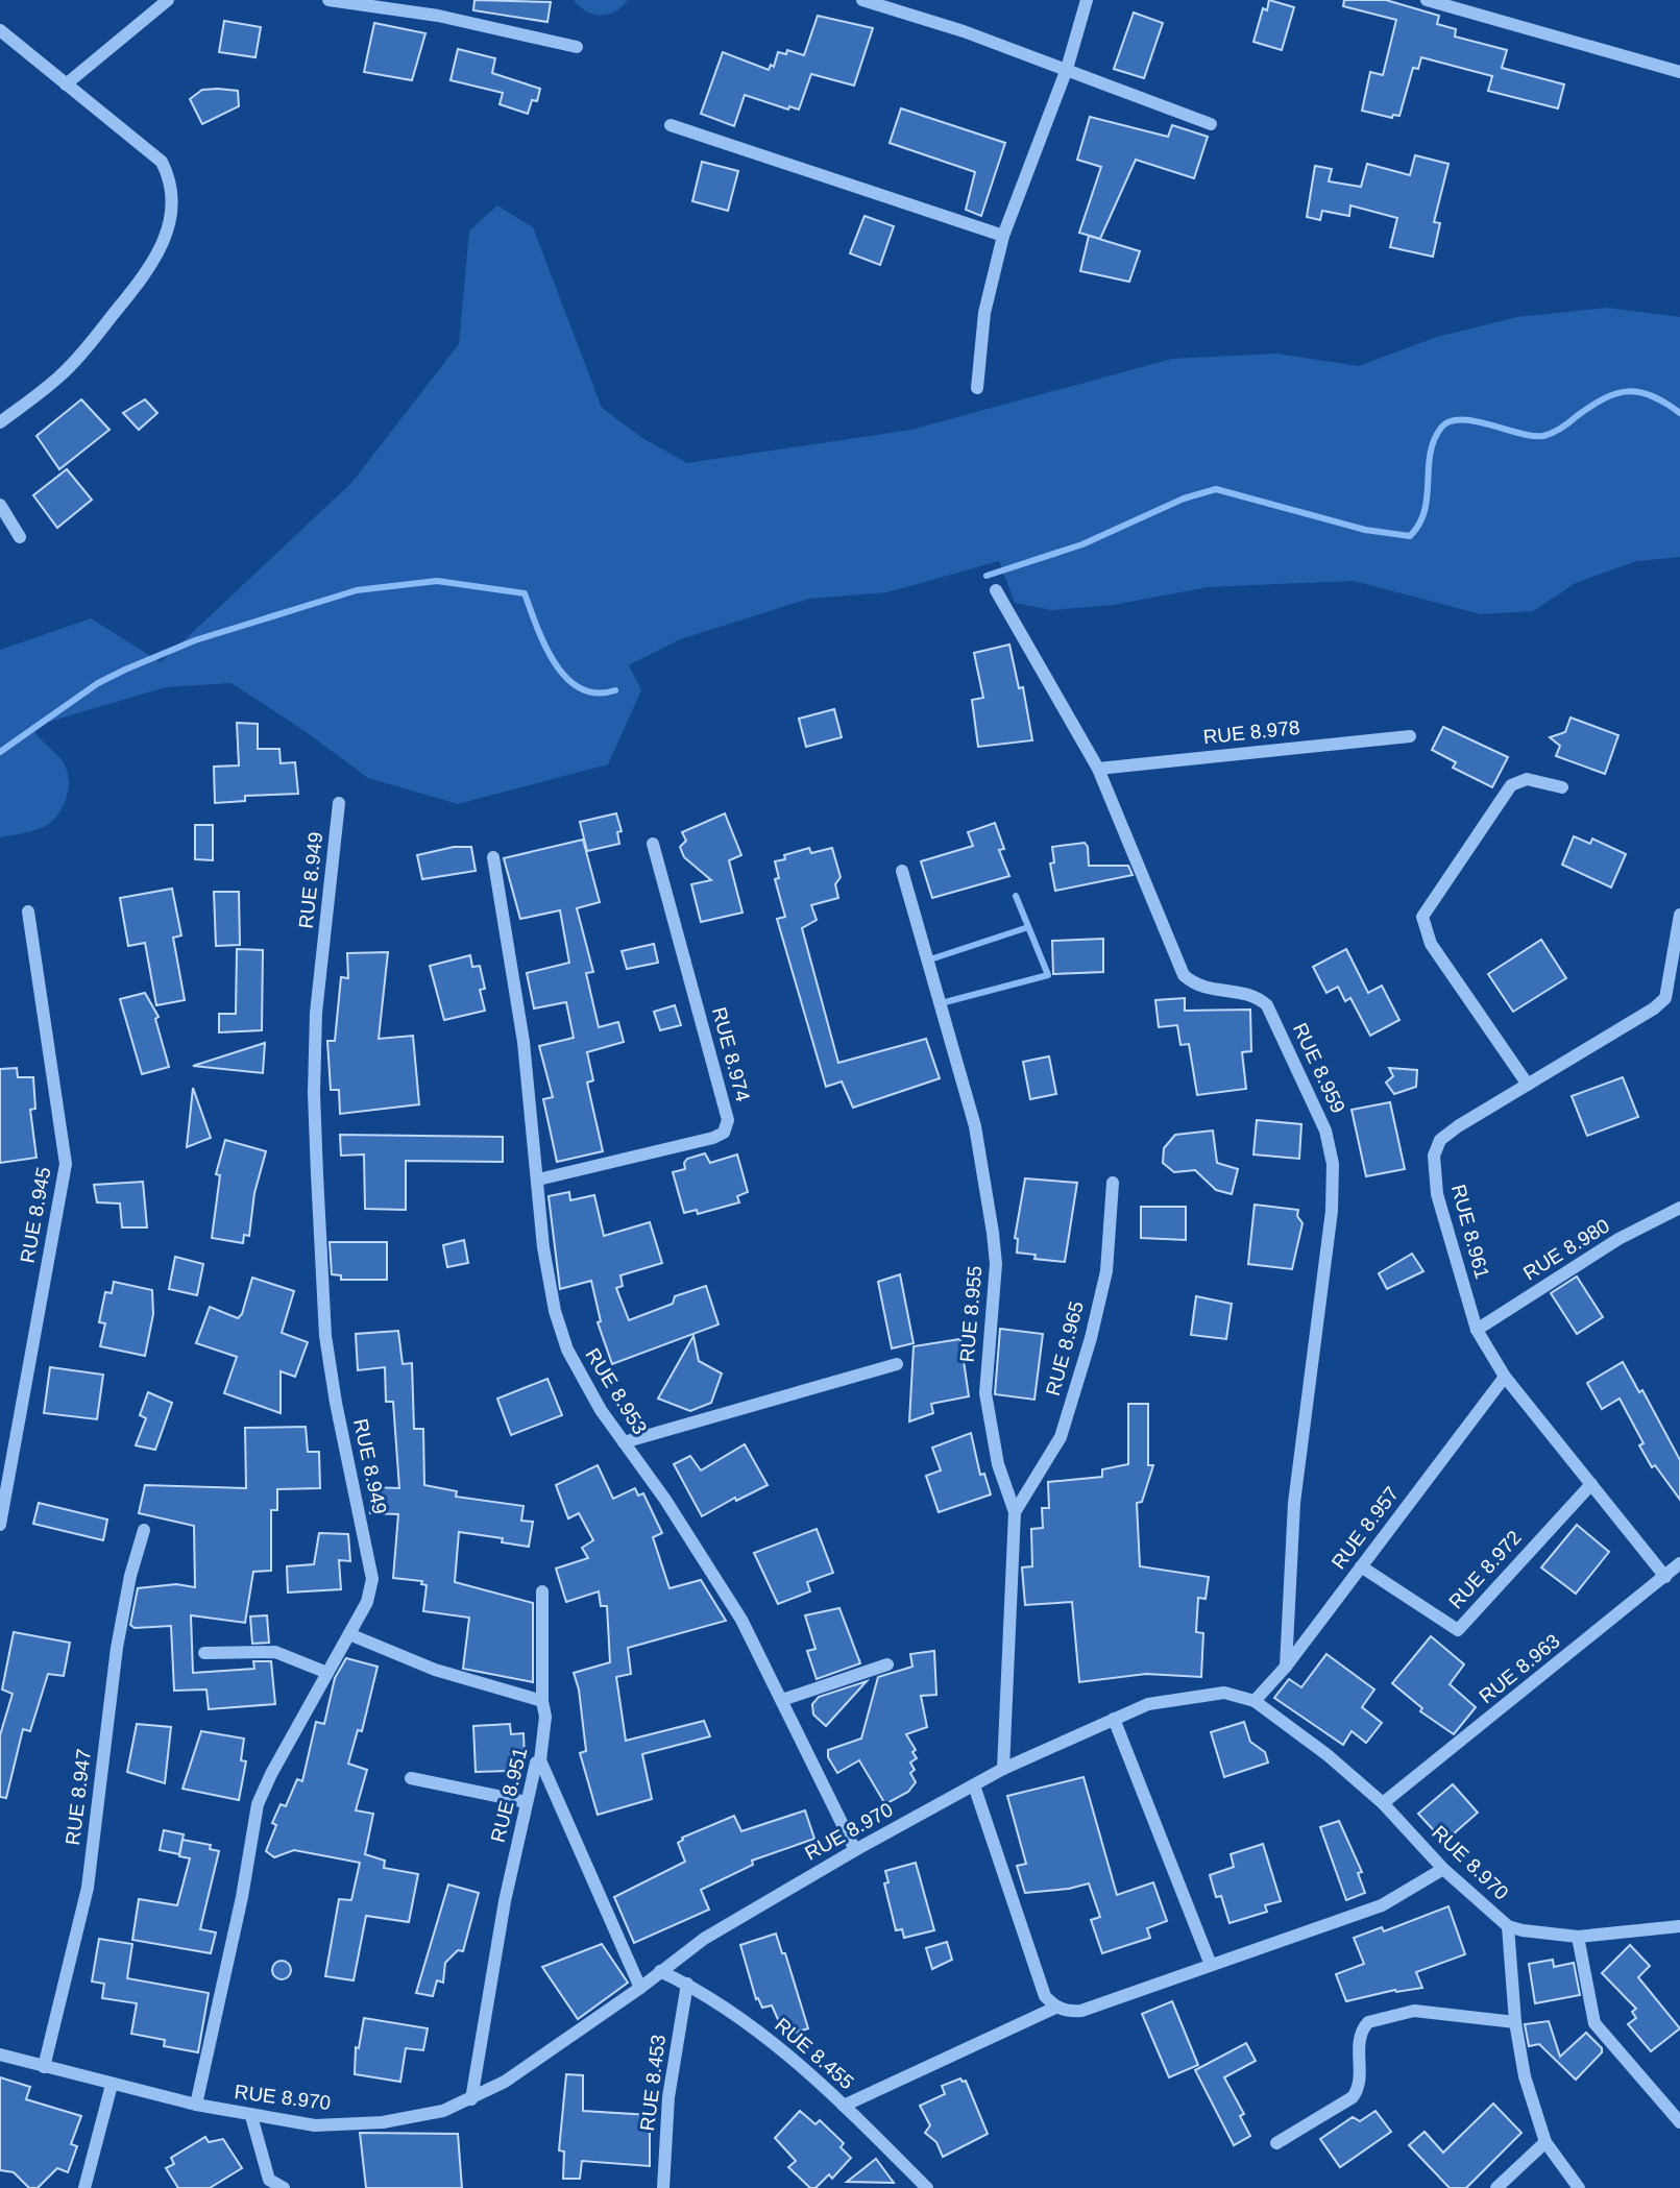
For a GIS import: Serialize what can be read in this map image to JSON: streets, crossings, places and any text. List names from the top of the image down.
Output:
{
  "streets": {
    "street": [
      "RUE 8.978",
      "RUE 8.949",
      "RUE 8.974",
      "RUE 8.959",
      "RUE 8.945",
      "RUE 8.961",
      "RUE 8.980",
      "RUE 8.955",
      "RUE 8.965",
      "RUE 8.953",
      "RUE 8.957",
      "RUE 8.972",
      "RUE 8.963",
      "RUE 8.951",
      "RUE 8.947",
      "RUE 8.970",
      "RUE 8.455",
      "RUE 8.453"
    ]
  },
  "crossings": [
    ["RUE 8.978", "RUE 8.959"],
    ["RUE 8.949", "RUE 8.970"],
    ["RUE 8.974", "RUE 8.953"],
    ["RUE 8.959", "RUE 8.957"],
    ["RUE 8.961", "RUE 8.980"],
    ["RUE 8.961", "RUE 8.957"],
    ["RUE 8.961", "RUE 8.972"],
    ["RUE 8.961", "RUE 8.963"],
    ["RUE 8.955", "RUE 8.965"],
    ["RUE 8.955", "RUE 8.970"],
    ["RUE 8.953", "RUE 8.970"],
    ["RUE 8.957", "RUE 8.972"],
    ["RUE 8.957", "RUE 8.970"],
    ["RUE 8.963", "RUE 8.970"],
    ["RUE 8.951", "RUE 8.970"],
    ["RUE 8.947", "RUE 8.970"],
    ["RUE 8.970", "RUE 8.455"],
    ["RUE 8.455", "RUE 8.453"]
  ]
}
